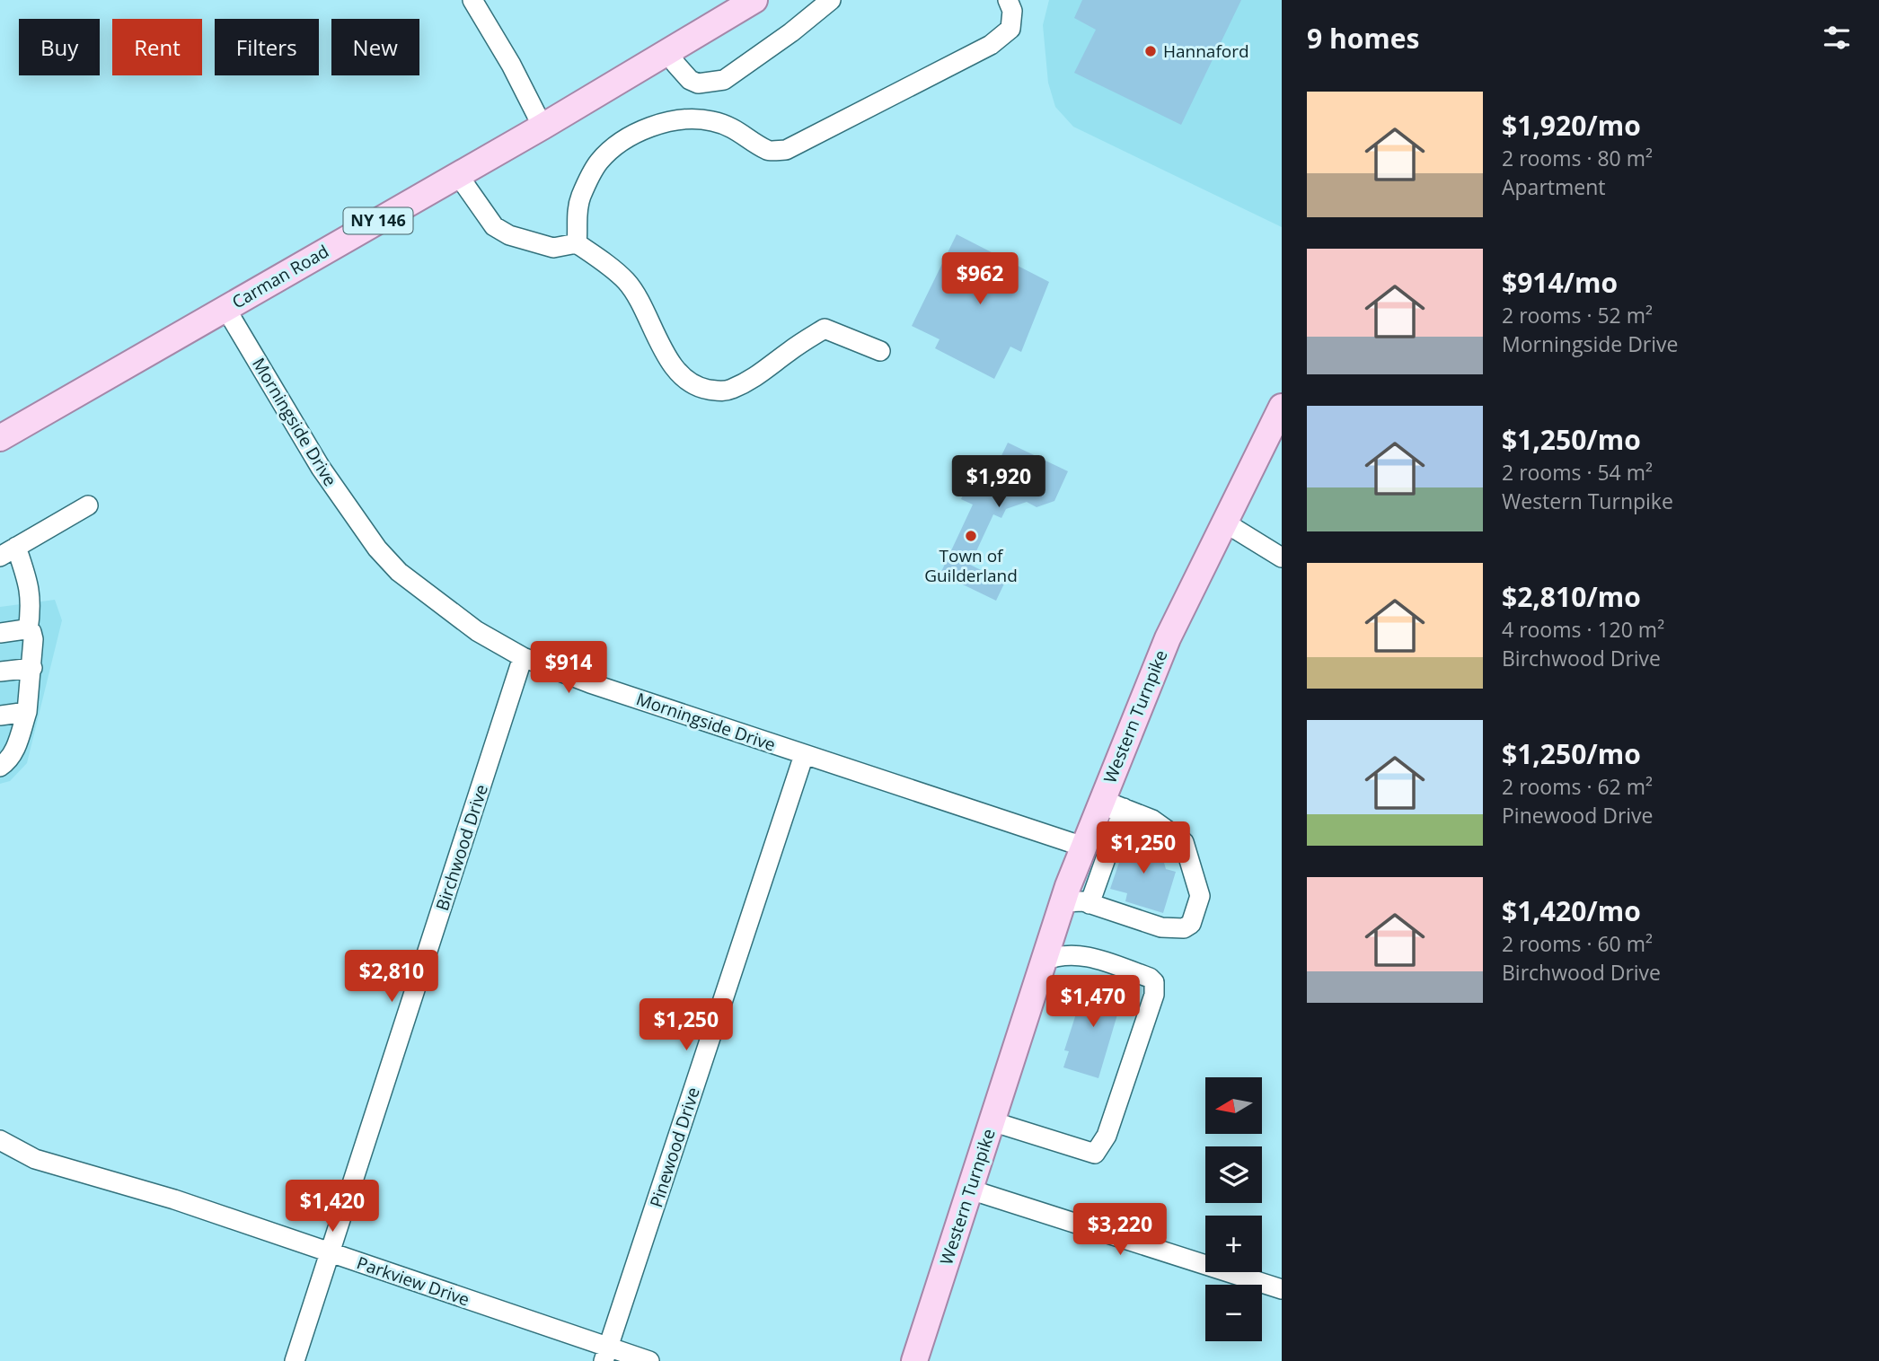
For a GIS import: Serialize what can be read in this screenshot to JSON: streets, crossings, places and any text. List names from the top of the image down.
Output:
{
  "streets": {
    "main road": ["NY 146", "Carman Road", "Western Turnpike"],
    "street": [
      "Morningside Drive",
      "Birchwood Drive",
      "Pinewood Drive",
      "Parkview Drive"
    ]
  },
  "crossings": [
    ["Carman Road", "Morningside Drive"],
    ["Morningside Drive", "Western Turnpike"],
    ["Morningside Drive", "Birchwood Drive"],
    ["Morningside Drive", "Pinewood Drive"],
    ["Birchwood Drive", "Parkview Drive"],
    ["Pinewood Drive", "Parkview Drive"]
  ],
  "places": ["Hannaford", "Town of Guilderland"],
  "north": "left",
  "page": {
    "heading": "9 homes",
    "chip": [
      "Buy",
      "Rent",
      "Filters",
      "New"
    ],
    "list": [
      {
        "name": "$1,920/mo",
        "note": "2 rooms · 80 m² · Apartment"
      },
      {
        "name": "$914/mo",
        "note": "2 rooms · 52 m² · Morningside Drive"
      },
      {
        "name": "$1,250/mo",
        "note": "2 rooms · 54 m² · Western Turnpike"
      },
      {
        "name": "$2,810/mo",
        "note": "4 rooms · 120 m² · Birchwood Drive"
      },
      {
        "name": "$1,250/mo",
        "note": "2 rooms · 62 m² · Pinewood Drive"
      },
      {
        "name": "$1,420/mo",
        "note": "2 rooms · 60 m² · Birchwood Drive"
      }
    ],
    "price": [
      "$962",
      "$1,920",
      "$914",
      "$1,250",
      "$2,810",
      "$1,470",
      "$1,250",
      "$1,420",
      "$3,220"
    ],
    "map_buttons": ["+", "−"]
  }
}
